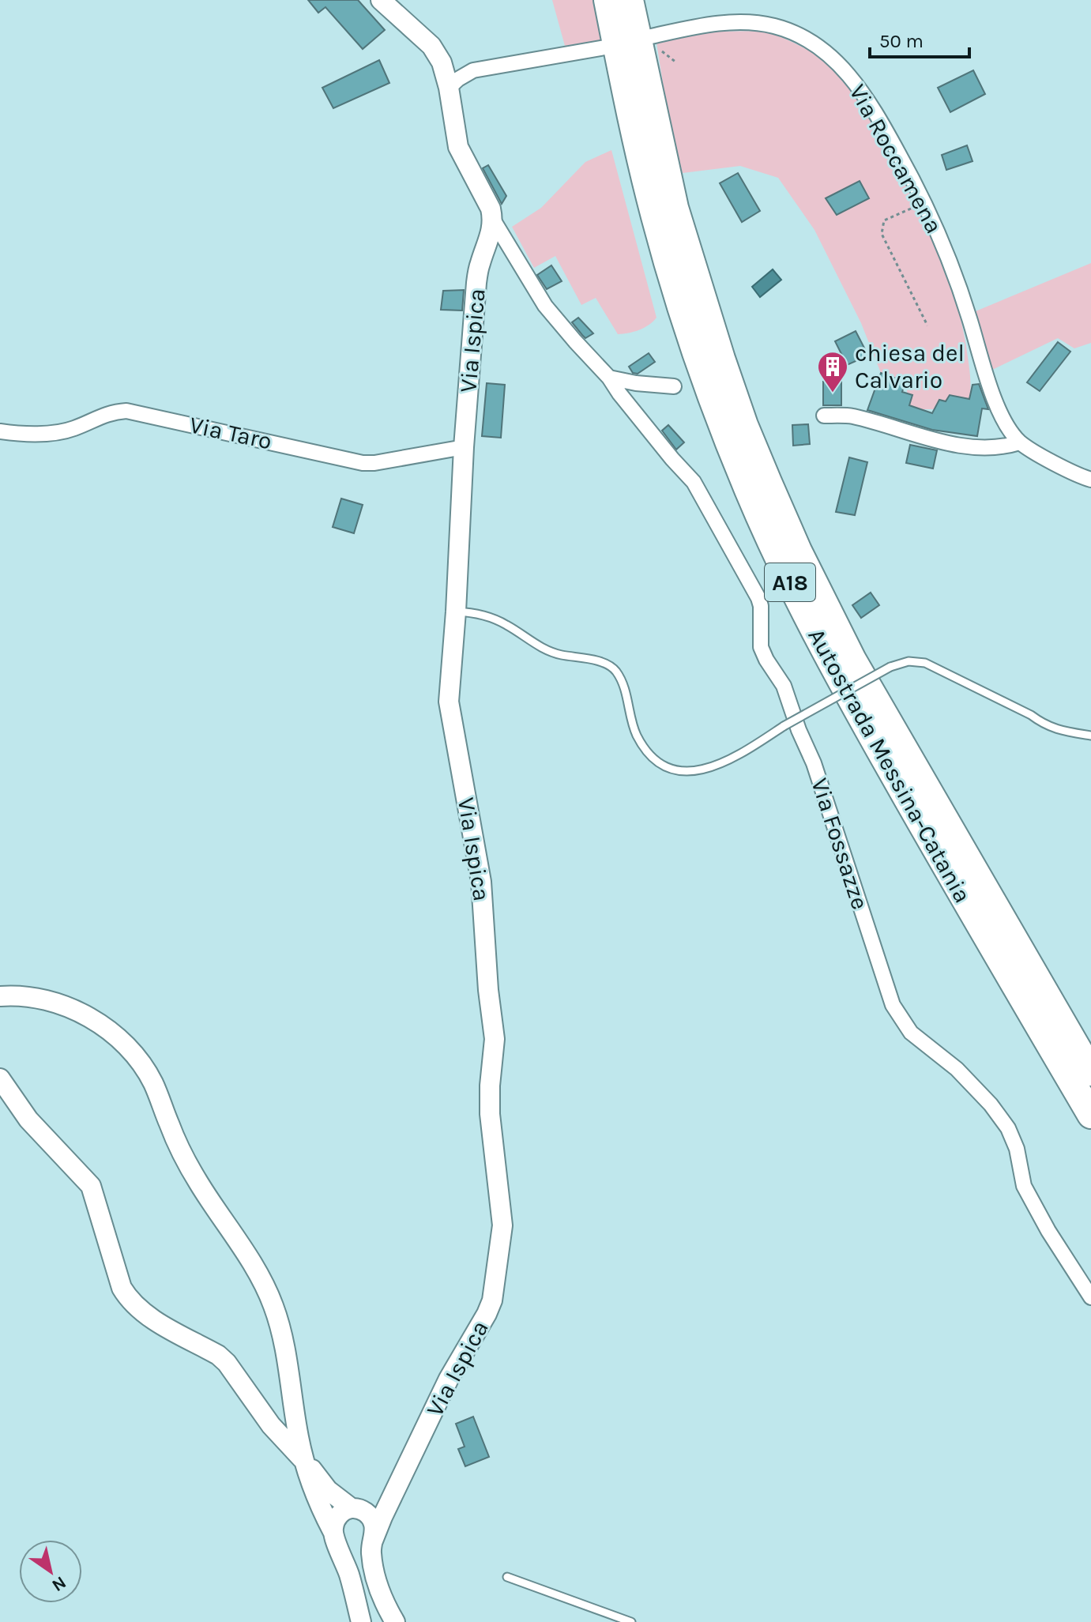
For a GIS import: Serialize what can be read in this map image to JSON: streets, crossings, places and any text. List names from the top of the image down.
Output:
{
  "streets": {
    "highway": ["A18", "Autostrada Messina-Catania"],
    "street": [
      "Via Roccamena",
      "Via Ispica",
      "Via Taro",
      "Via Fossazze"
    ]
  },
  "crossings": [
    ["Via Ispica", "Via Taro"]
  ],
  "places": {
    "building": ["chiesa del Calvario"]
  },
  "scale_bar": "50 m",
  "north": "bottom right"
}
